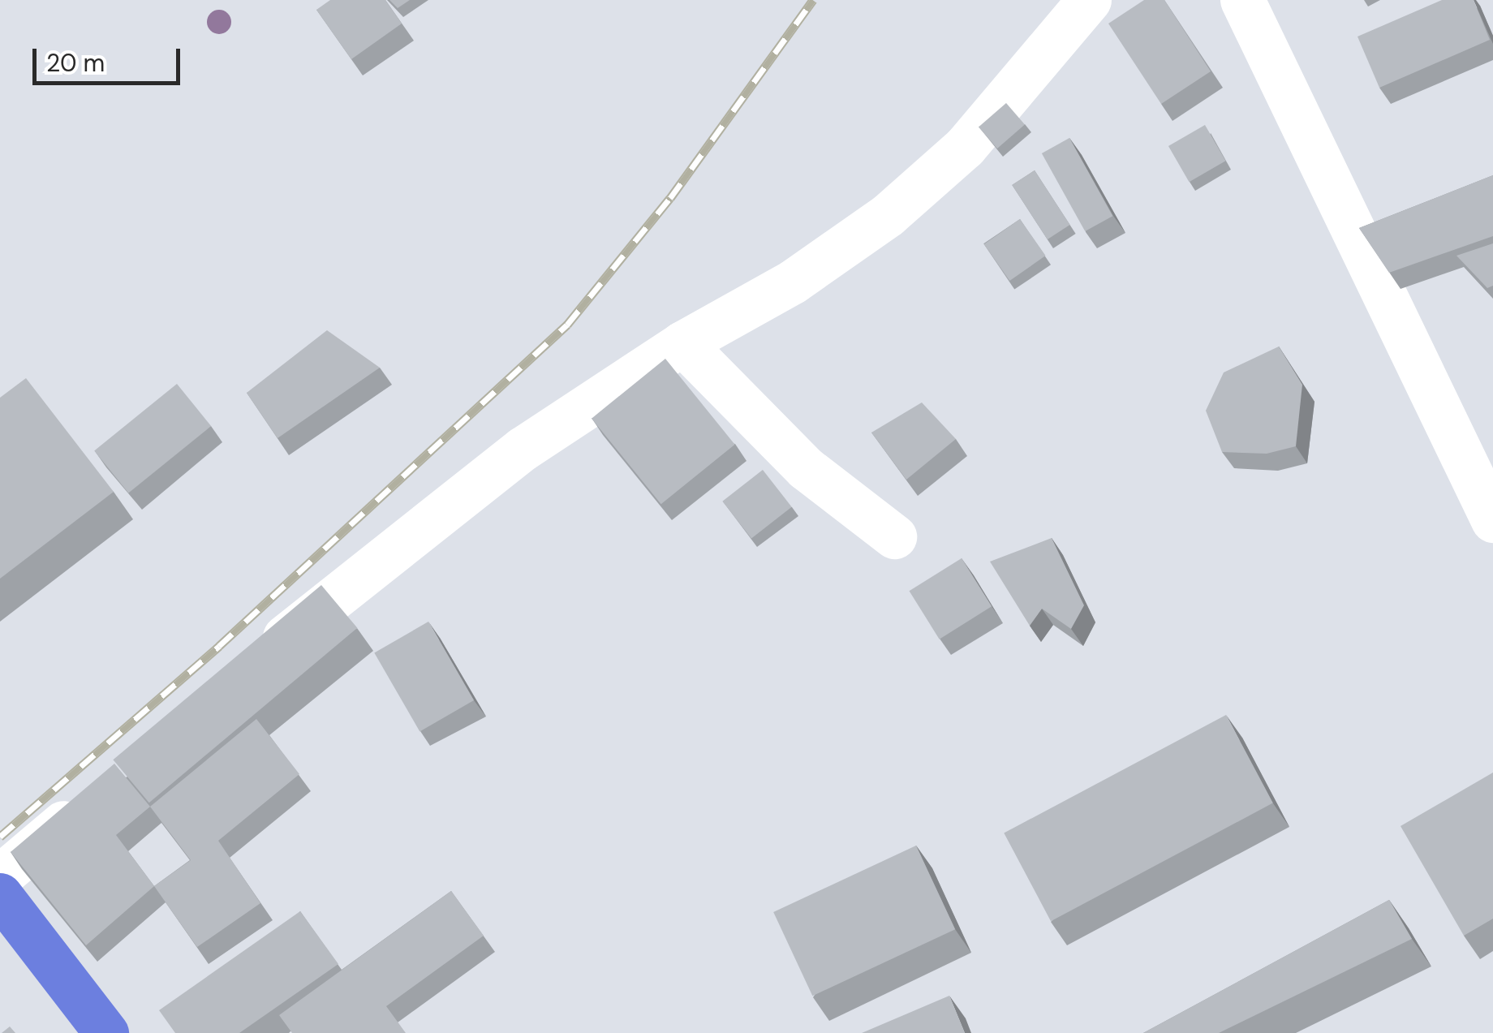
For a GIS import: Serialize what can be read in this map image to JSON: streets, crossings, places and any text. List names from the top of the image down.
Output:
{
  "scale_bar": "20 m"
}
